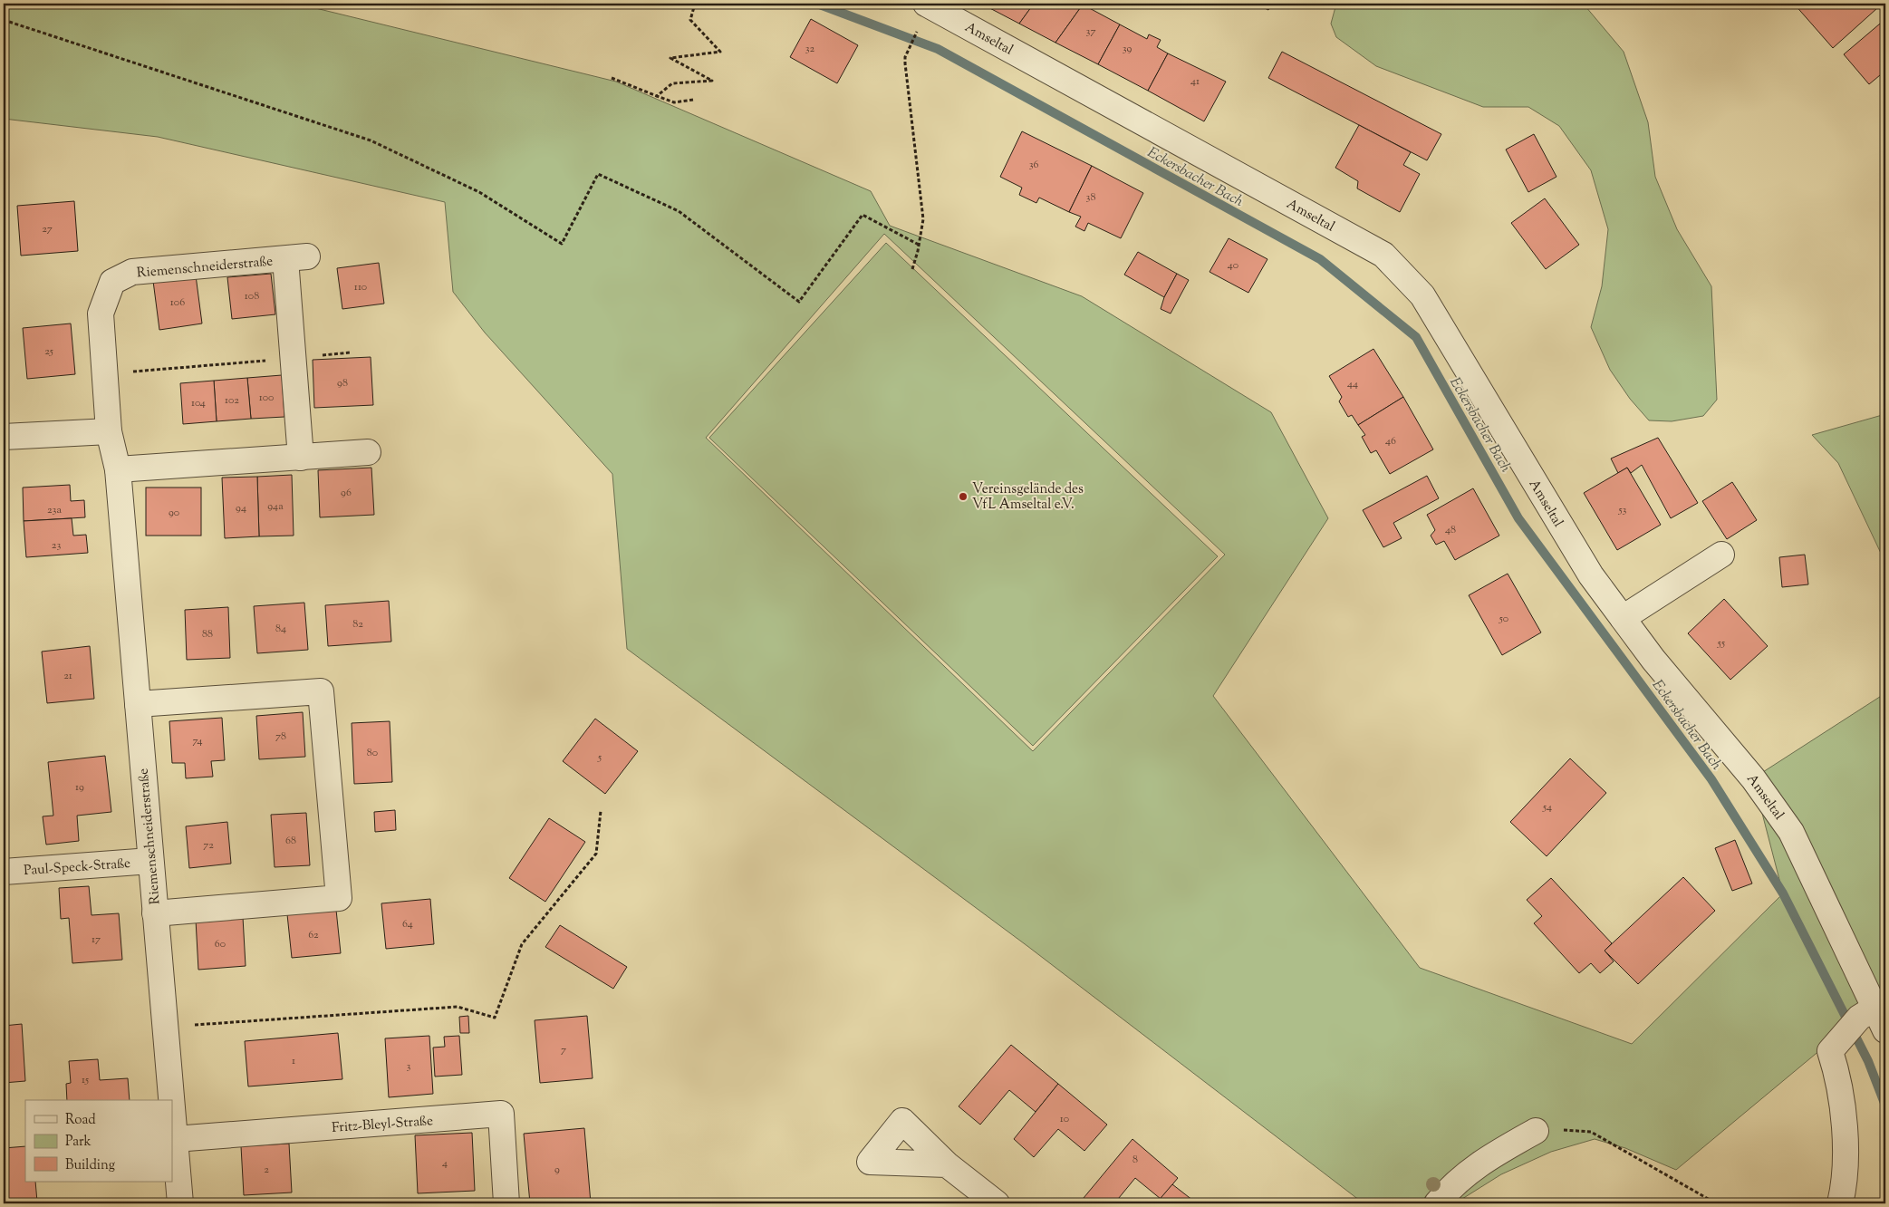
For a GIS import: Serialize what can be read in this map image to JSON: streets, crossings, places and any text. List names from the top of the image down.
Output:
{
  "streets": {
    "street": [
      "Amseltal",
      "Riemenschneiderstraße",
      "Paul-Speck-Straße",
      "Fritz-Bleyl-Straße"
    ]
  },
  "crossings": [
    ["Riemenschneiderstraße", "Paul-Speck-Straße"],
    ["Riemenschneiderstraße", "Fritz-Bleyl-Straße"]
  ],
  "water": ["Eckersbacher Bach"],
  "places": ["Vereinsgelände des VfL Amseltal e.V."],
  "house_numbers": [
    "37",
    "32",
    "39",
    "41",
    "36",
    "38",
    "27",
    "40",
    "110",
    "108",
    "106",
    "25",
    "98",
    "44",
    "100",
    "102",
    "104",
    "46",
    "96",
    "94a",
    "94",
    "23a",
    "53",
    "90",
    "48",
    "23",
    "50",
    "82",
    "84",
    "88",
    "55",
    "21",
    "78",
    "74",
    "80",
    "5",
    "19",
    "54",
    "68",
    "72",
    "64",
    "62",
    "17",
    "60",
    "7",
    "1",
    "3",
    "15",
    "10",
    "8",
    "4",
    "2",
    "9"
  ],
  "legend": ["Road", "Park", "Building"]
}
